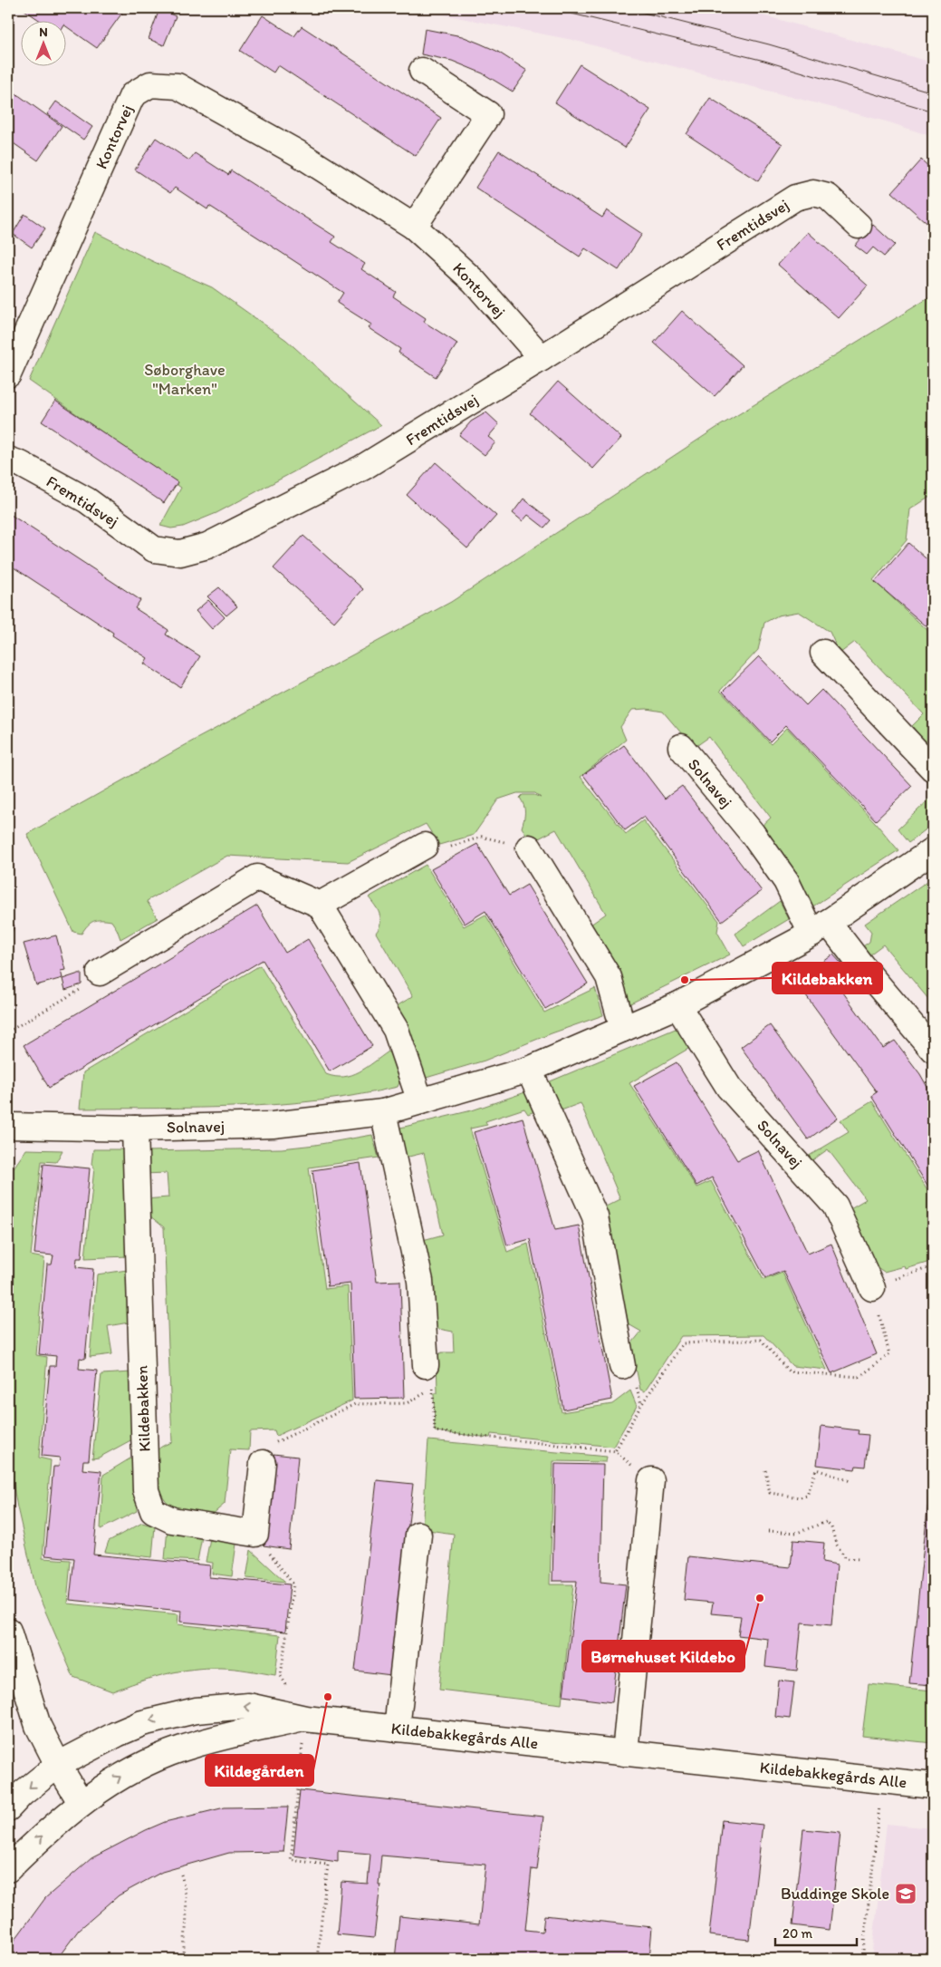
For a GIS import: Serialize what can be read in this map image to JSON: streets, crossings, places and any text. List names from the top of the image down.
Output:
{
  "streets": {
    "street": [
      "Kontorvej",
      "Fremtidsvej",
      "Solnavej",
      "Kildebakken",
      "Kildebakkegårds Alle"
    ]
  },
  "crossings": [
    ["Kontorvej", "Fremtidsvej"],
    ["Solnavej", "Kildebakken"]
  ],
  "parks": ["Søborghave \"Marken\""],
  "places": {
    "other": ["Kildebakken", "Børnehuset Kildebo", "Kildegården"],
    "school or university": ["Buddinge Skole"]
  },
  "scale_bar": "20 m",
  "north": "top"
}
